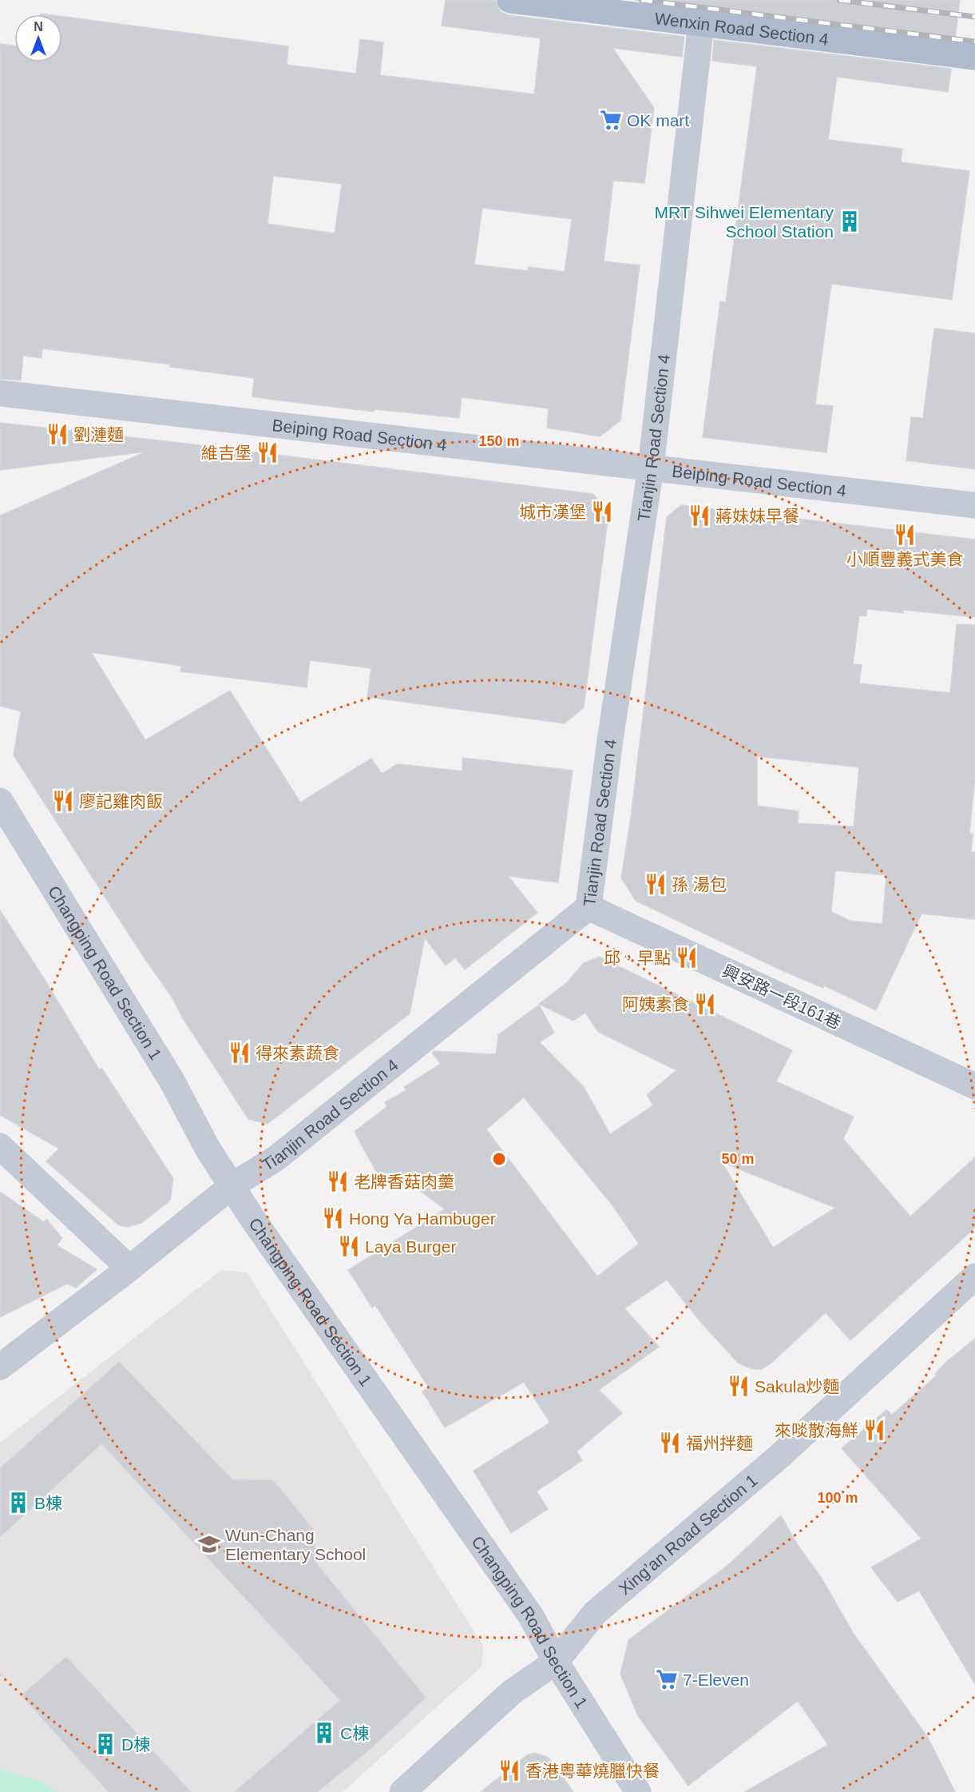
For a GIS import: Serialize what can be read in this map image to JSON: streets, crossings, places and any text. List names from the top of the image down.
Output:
{
  "streets": {
    "main road": ["Wenxin Road Section 4"],
    "street": [
      "Beiping Road Section 4",
      "Tianjin Road Section 4",
      "Changping Road Section 1",
      "興安路一段161巷",
      "Xing’an Road Section 1"
    ]
  },
  "crossings": [
    ["Wenxin Road Section 4", "Tianjin Road Section 4"],
    ["Beiping Road Section 4", "Tianjin Road Section 4"],
    ["Tianjin Road Section 4", "Changping Road Section 1"],
    ["Tianjin Road Section 4", "興安路一段161巷"],
    ["Changping Road Section 1", "Xing’an Road Section 1"]
  ],
  "places": {
    "supermarket": ["OK mart", "7-Eleven"],
    "building": [
      "MRT Sihwei Elementary School Station",
      "B棟",
      "C棟",
      "D棟"
    ],
    "restaurant": [
      "劉漣麵",
      "維吉堡",
      "城市漢堡",
      "蔣妹妹早餐",
      "小順豐義式美食",
      "廖記雞肉飯",
      "孫 湯包",
      "邱，早點",
      "阿姨素食",
      "得來素蔬食",
      "老牌香菇肉羹",
      "Hong Ya Hambuger",
      "Laya Burger",
      "Sakula炒麵",
      "來啖散海鮮",
      "福州拌麵",
      "香港粵華燒臘快餐"
    ],
    "school or university": ["Wun-Chang Elementary School"]
  },
  "north": "top",
  "rings": ["150 m", "50 m", "100 m"]
}
